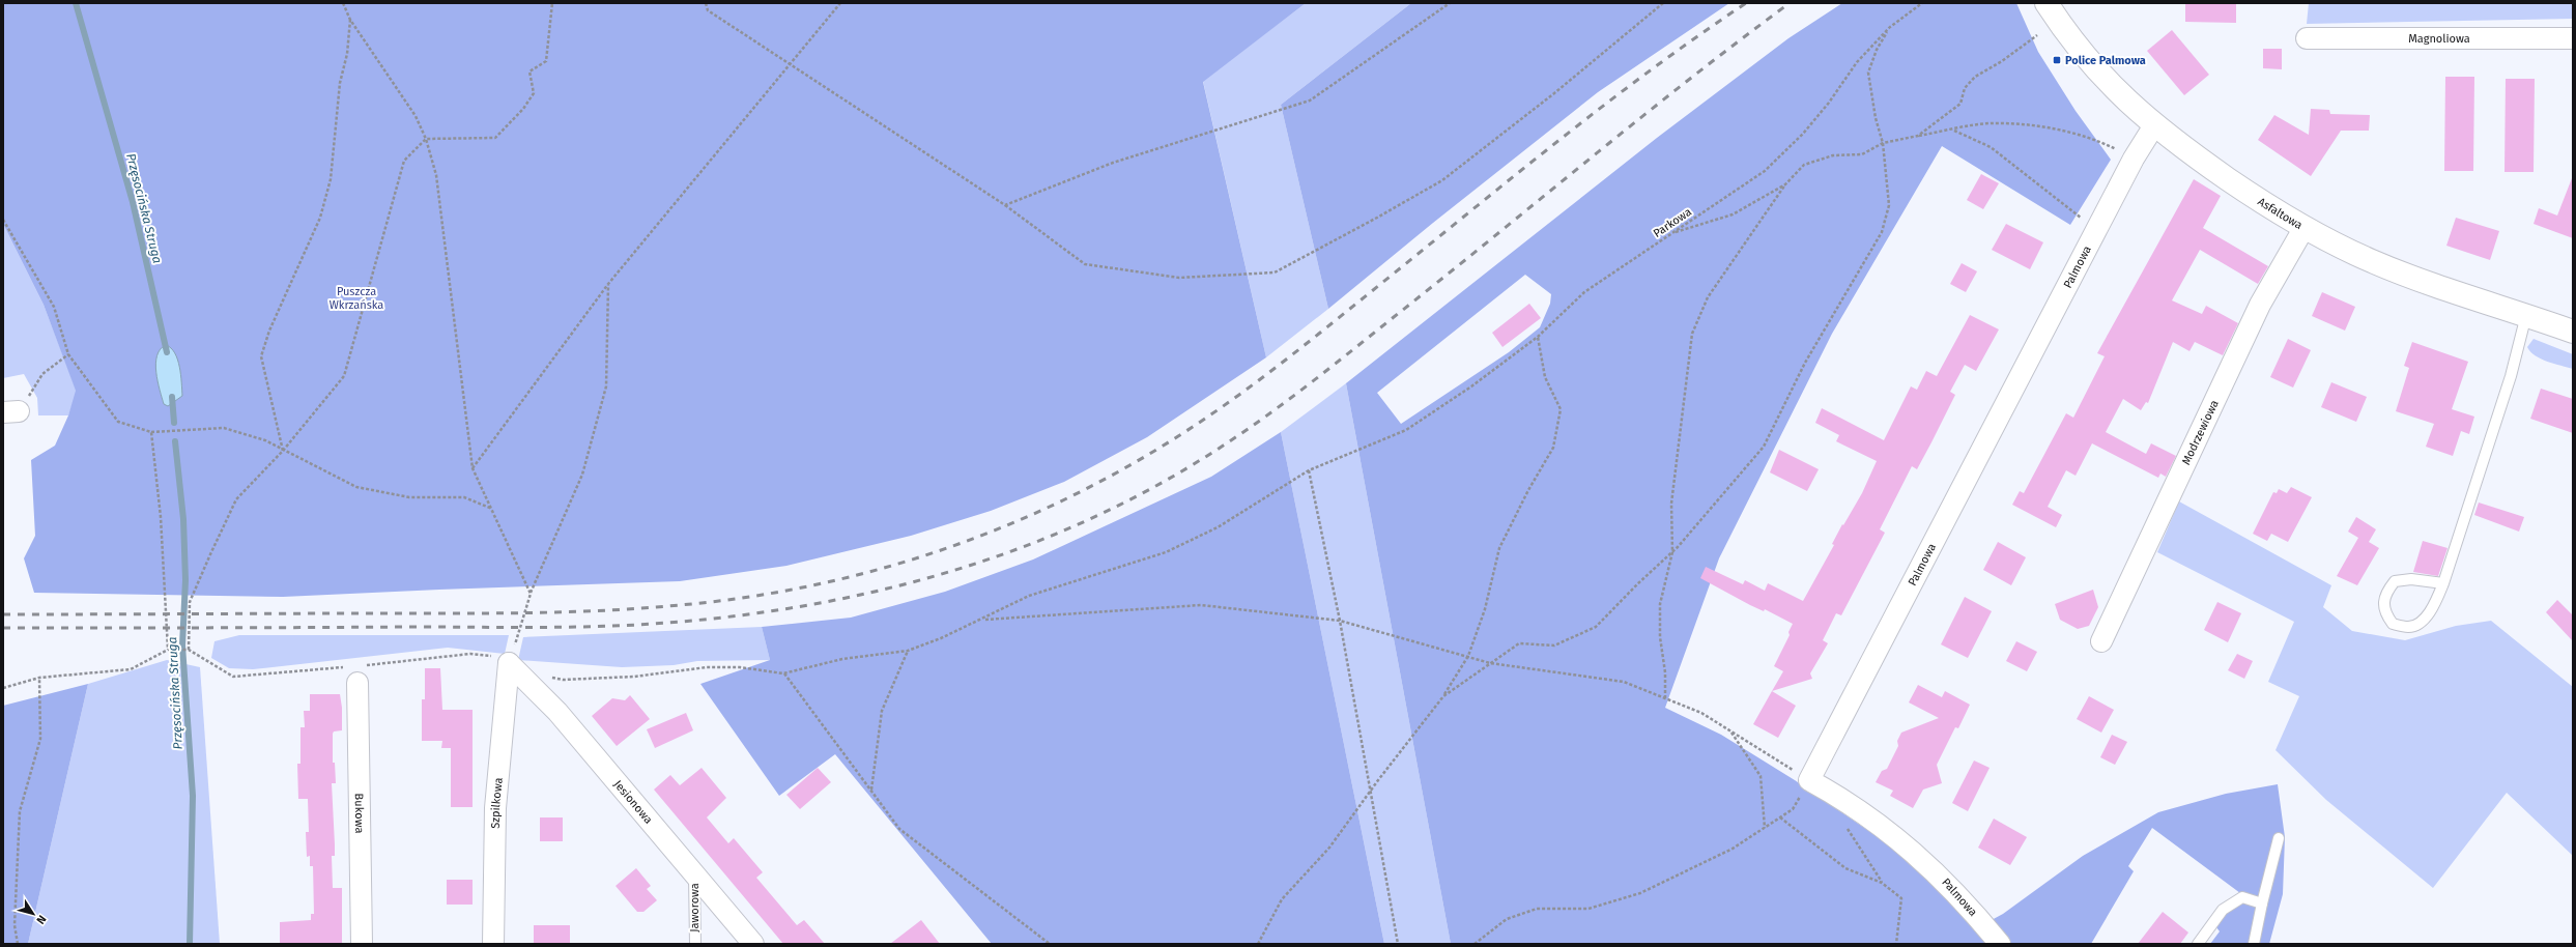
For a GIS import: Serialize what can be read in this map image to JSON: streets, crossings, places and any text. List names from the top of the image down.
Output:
{
  "streets": {
    "street": [
      "Magnoliowa",
      "Asfaltowa",
      "Palmowa",
      "Modrzewiowa",
      "Jesionowa",
      "Szpilkowa",
      "Bukowa"
    ],
    "lane": ["Jaworowa"],
    "path": ["Parkowa"]
  },
  "crossings": [
    ["Asfaltowa", "Palmowa"],
    ["Asfaltowa", "Modrzewiowa"],
    ["Jesionowa", "Szpilkowa"],
    ["Jesionowa", "Jaworowa"]
  ],
  "water": ["Przęsocińska Struga"],
  "parks": ["Puszcza Wkrzańska"],
  "places": {
    "transit": ["Police Palmowa"]
  },
  "north": "bottom right"
}
